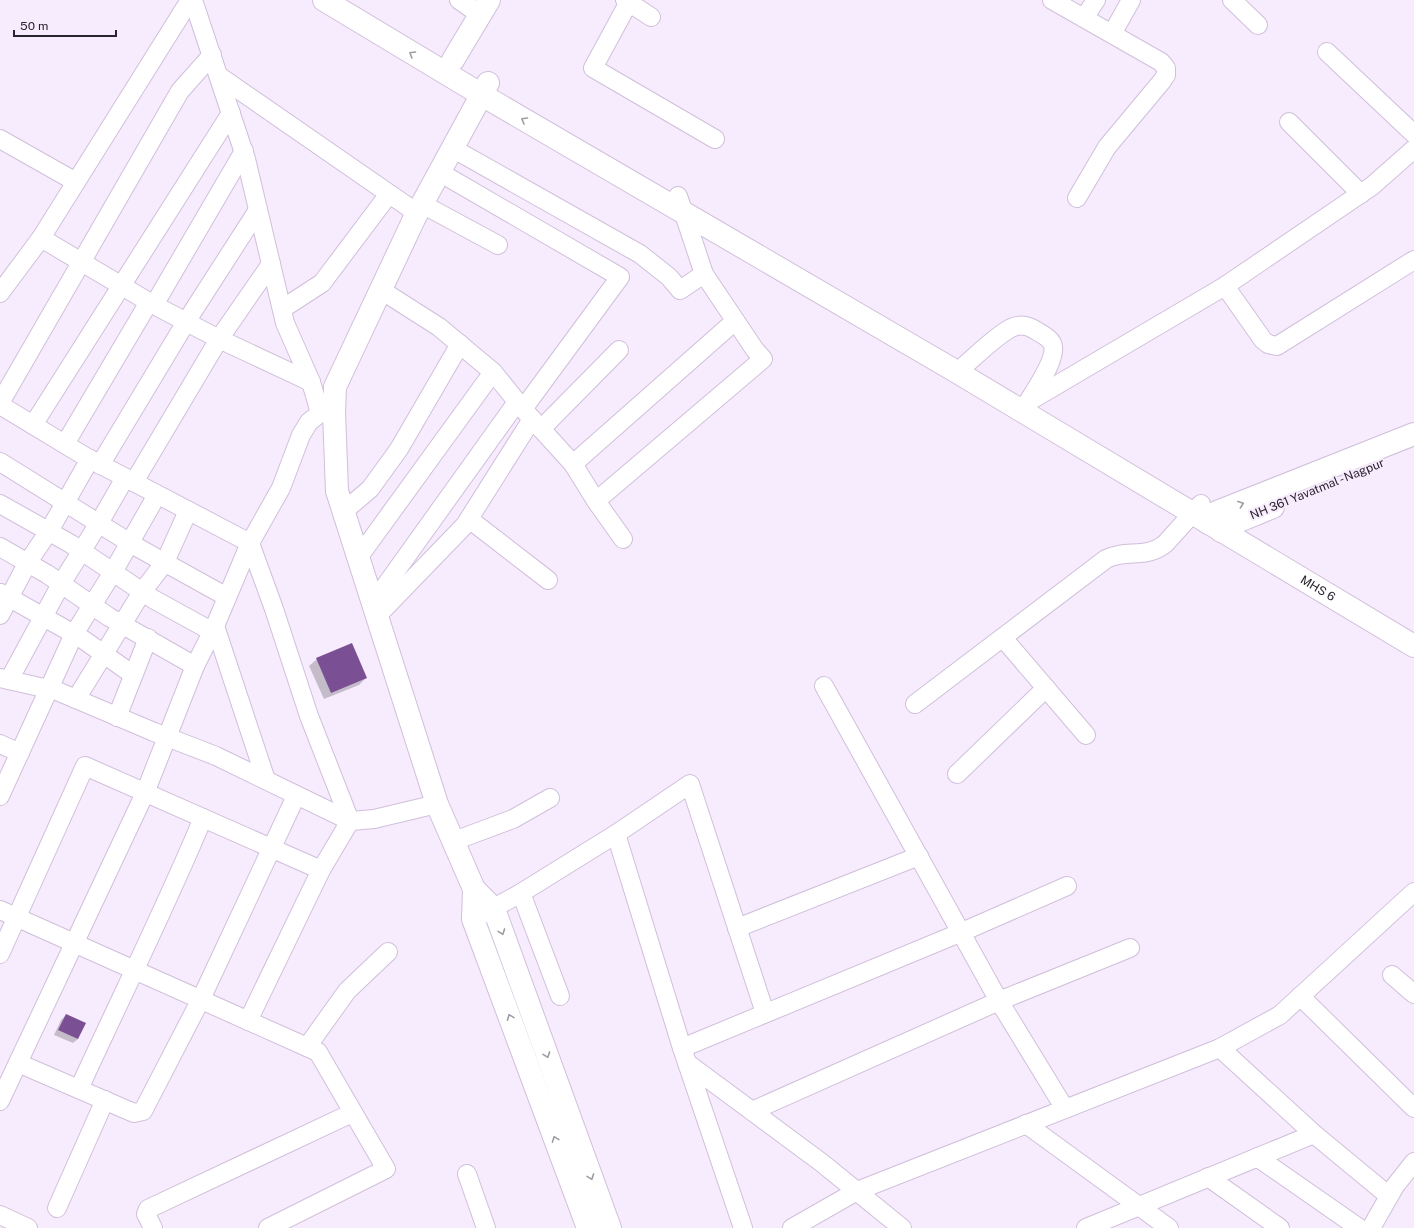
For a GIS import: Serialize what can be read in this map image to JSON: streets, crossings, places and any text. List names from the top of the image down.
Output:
{
  "streets": {
    "main road": ["NH 361 Yavatmal - Nagpur", "MHS 6"]
  },
  "crossings": [
    ["NH 361 Yavatmal - Nagpur", "MHS 6"]
  ],
  "scale_bar": "50 m"
}
